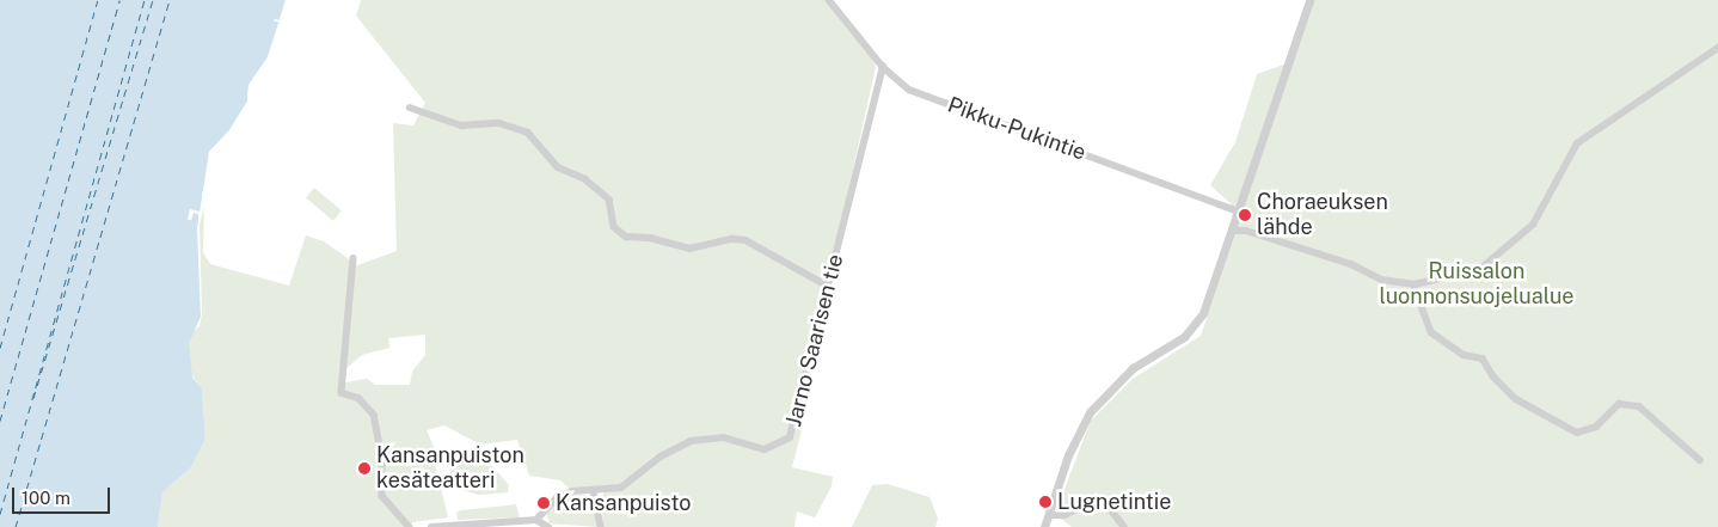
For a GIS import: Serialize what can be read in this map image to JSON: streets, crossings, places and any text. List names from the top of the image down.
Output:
{
  "streets": {
    "street": ["Pikku-Pukintie", "Jarno Saarisen tie"]
  },
  "crossings": [
    ["Pikku-Pukintie", "Jarno Saarisen tie"]
  ],
  "parks": ["Ruissalon luonnonsuojelualue"],
  "places": [
    "Choraeuksen lähde",
    "Kansanpuiston kesäteatteri",
    "Lugnetintie",
    "Kansanpuisto"
  ],
  "scale_bar": "100 m"
}
